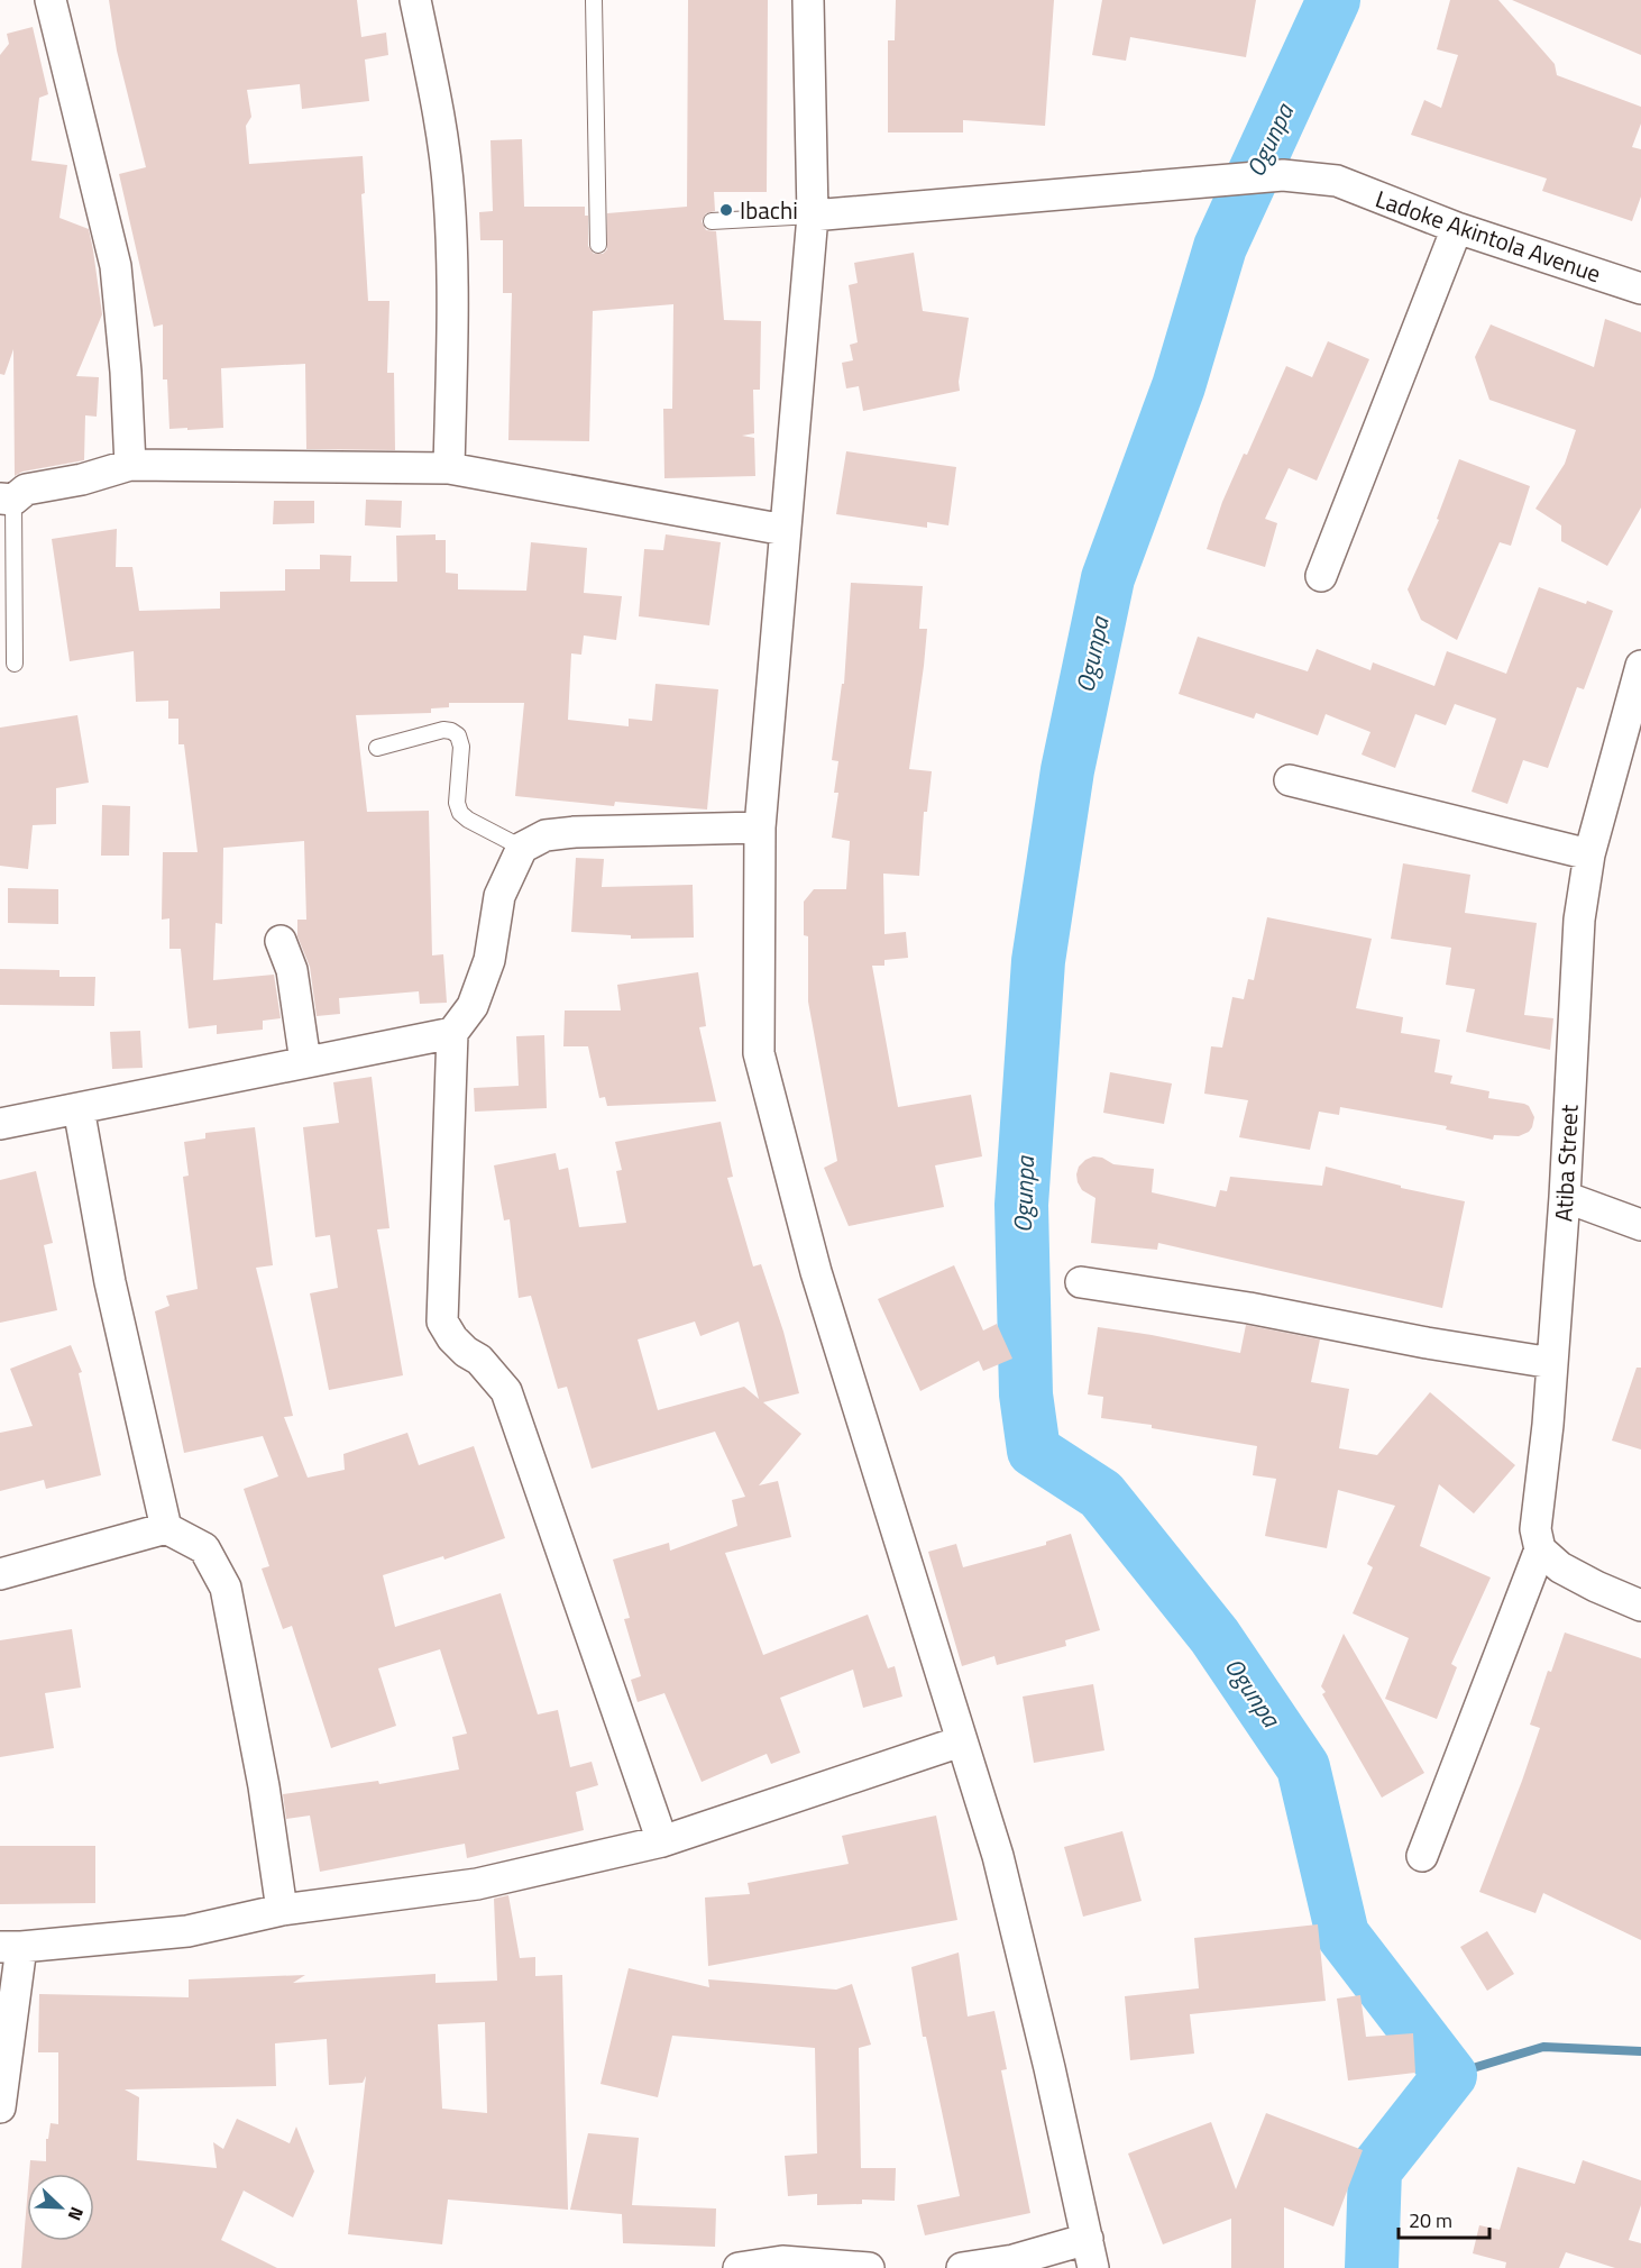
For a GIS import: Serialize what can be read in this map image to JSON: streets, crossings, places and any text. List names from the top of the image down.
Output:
{
  "streets": {
    "street": ["Ladoke Akintola Avenue", "Atiba Street"]
  },
  "water": ["Ogunpa"],
  "places": ["Ibachi"],
  "scale_bar": "20 m",
  "north": "bottom right"
}
